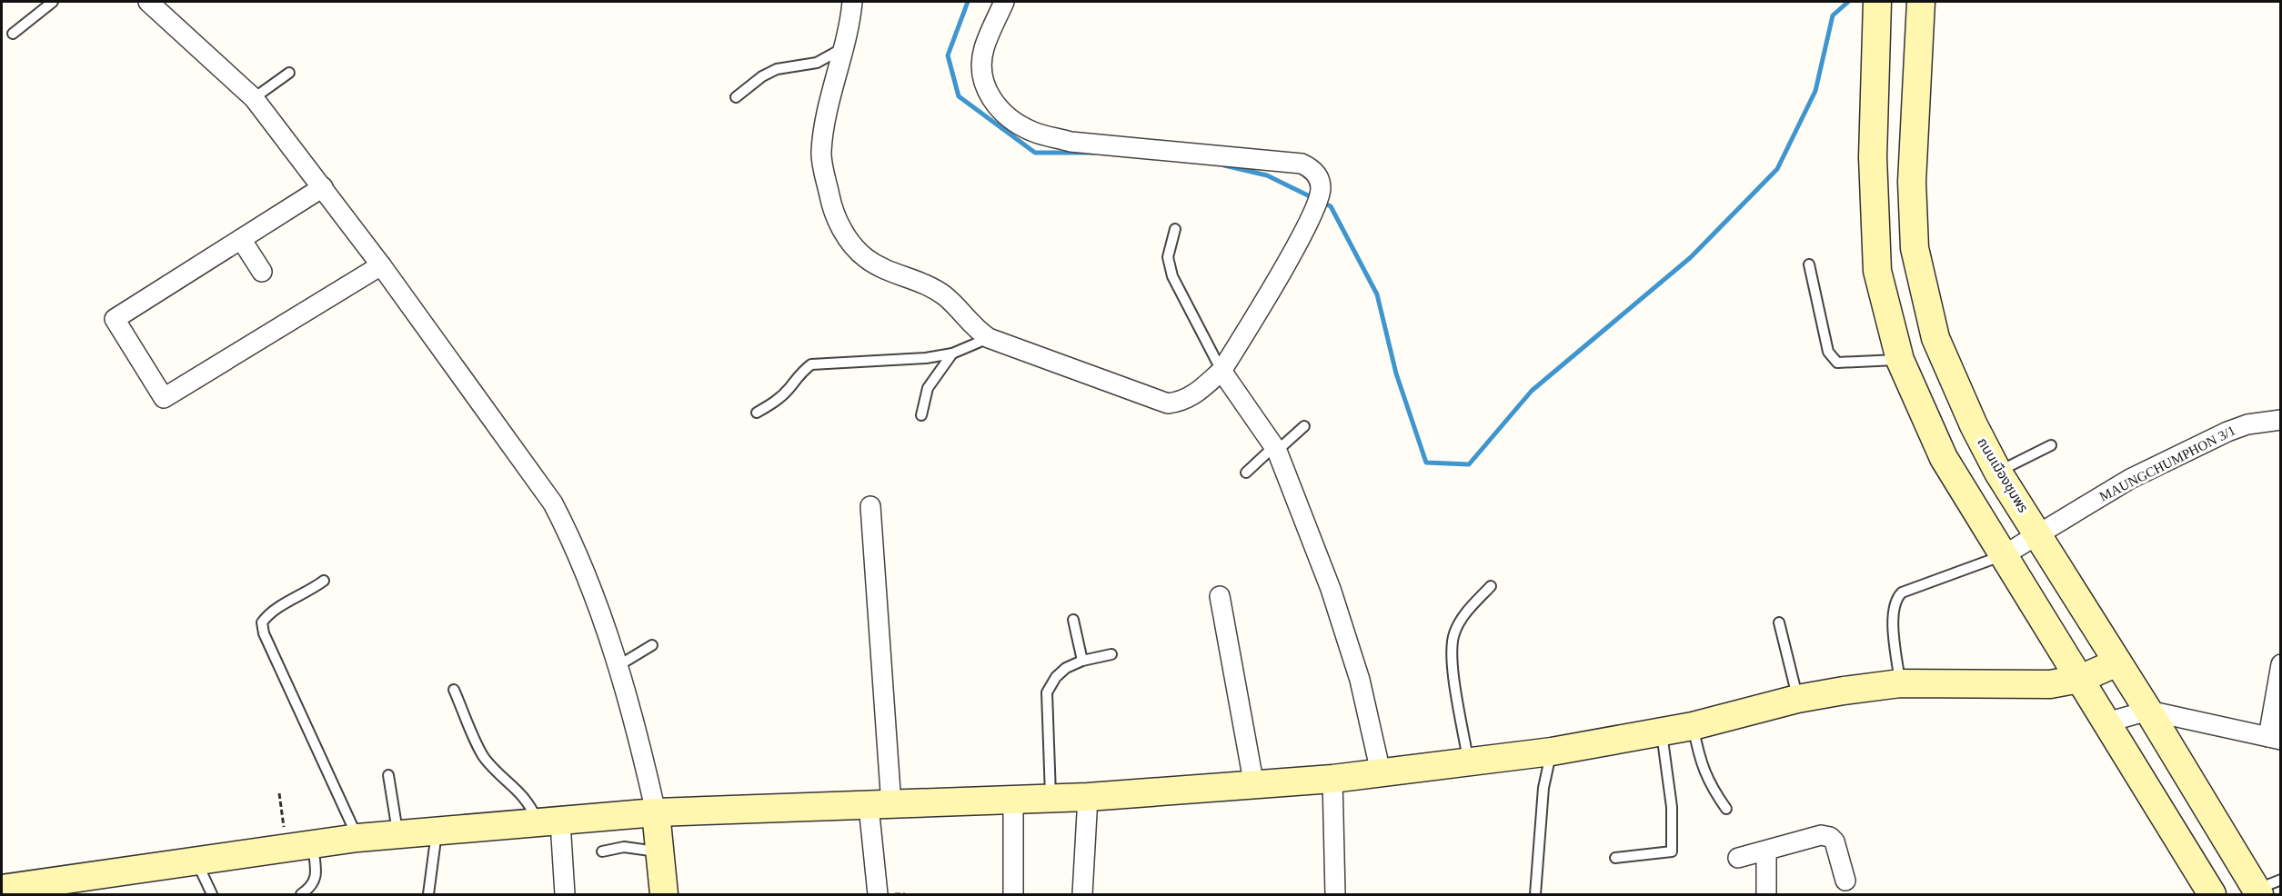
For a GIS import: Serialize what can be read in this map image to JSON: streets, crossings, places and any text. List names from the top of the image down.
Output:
{
  "streets": {
    "street": ["MAUNGCHUMPHON 3/1", "ถนนเมืองชุมพร"]
  },
  "crossings": [
    ["MAUNGCHUMPHON 3/1", "ถนนเมืองชุมพร"]
  ]
}
